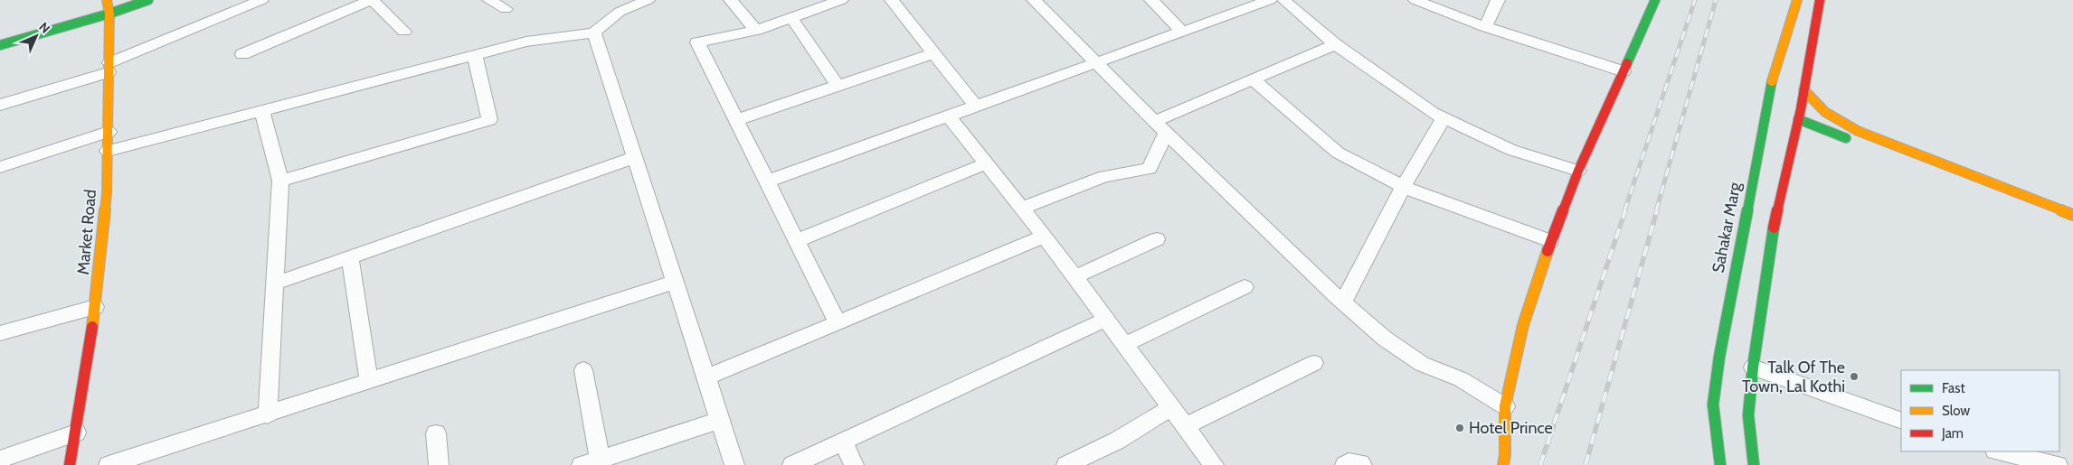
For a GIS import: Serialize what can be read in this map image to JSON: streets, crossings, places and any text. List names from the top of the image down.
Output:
{
  "streets": {
    "street": ["Sahakar Marg", "Market Road"]
  },
  "places": ["Talk Of The Town, Lal Kothi", "Hotel Prince"],
  "legend": ["Fast", "Slow", "Jam"],
  "north": "top right"
}
